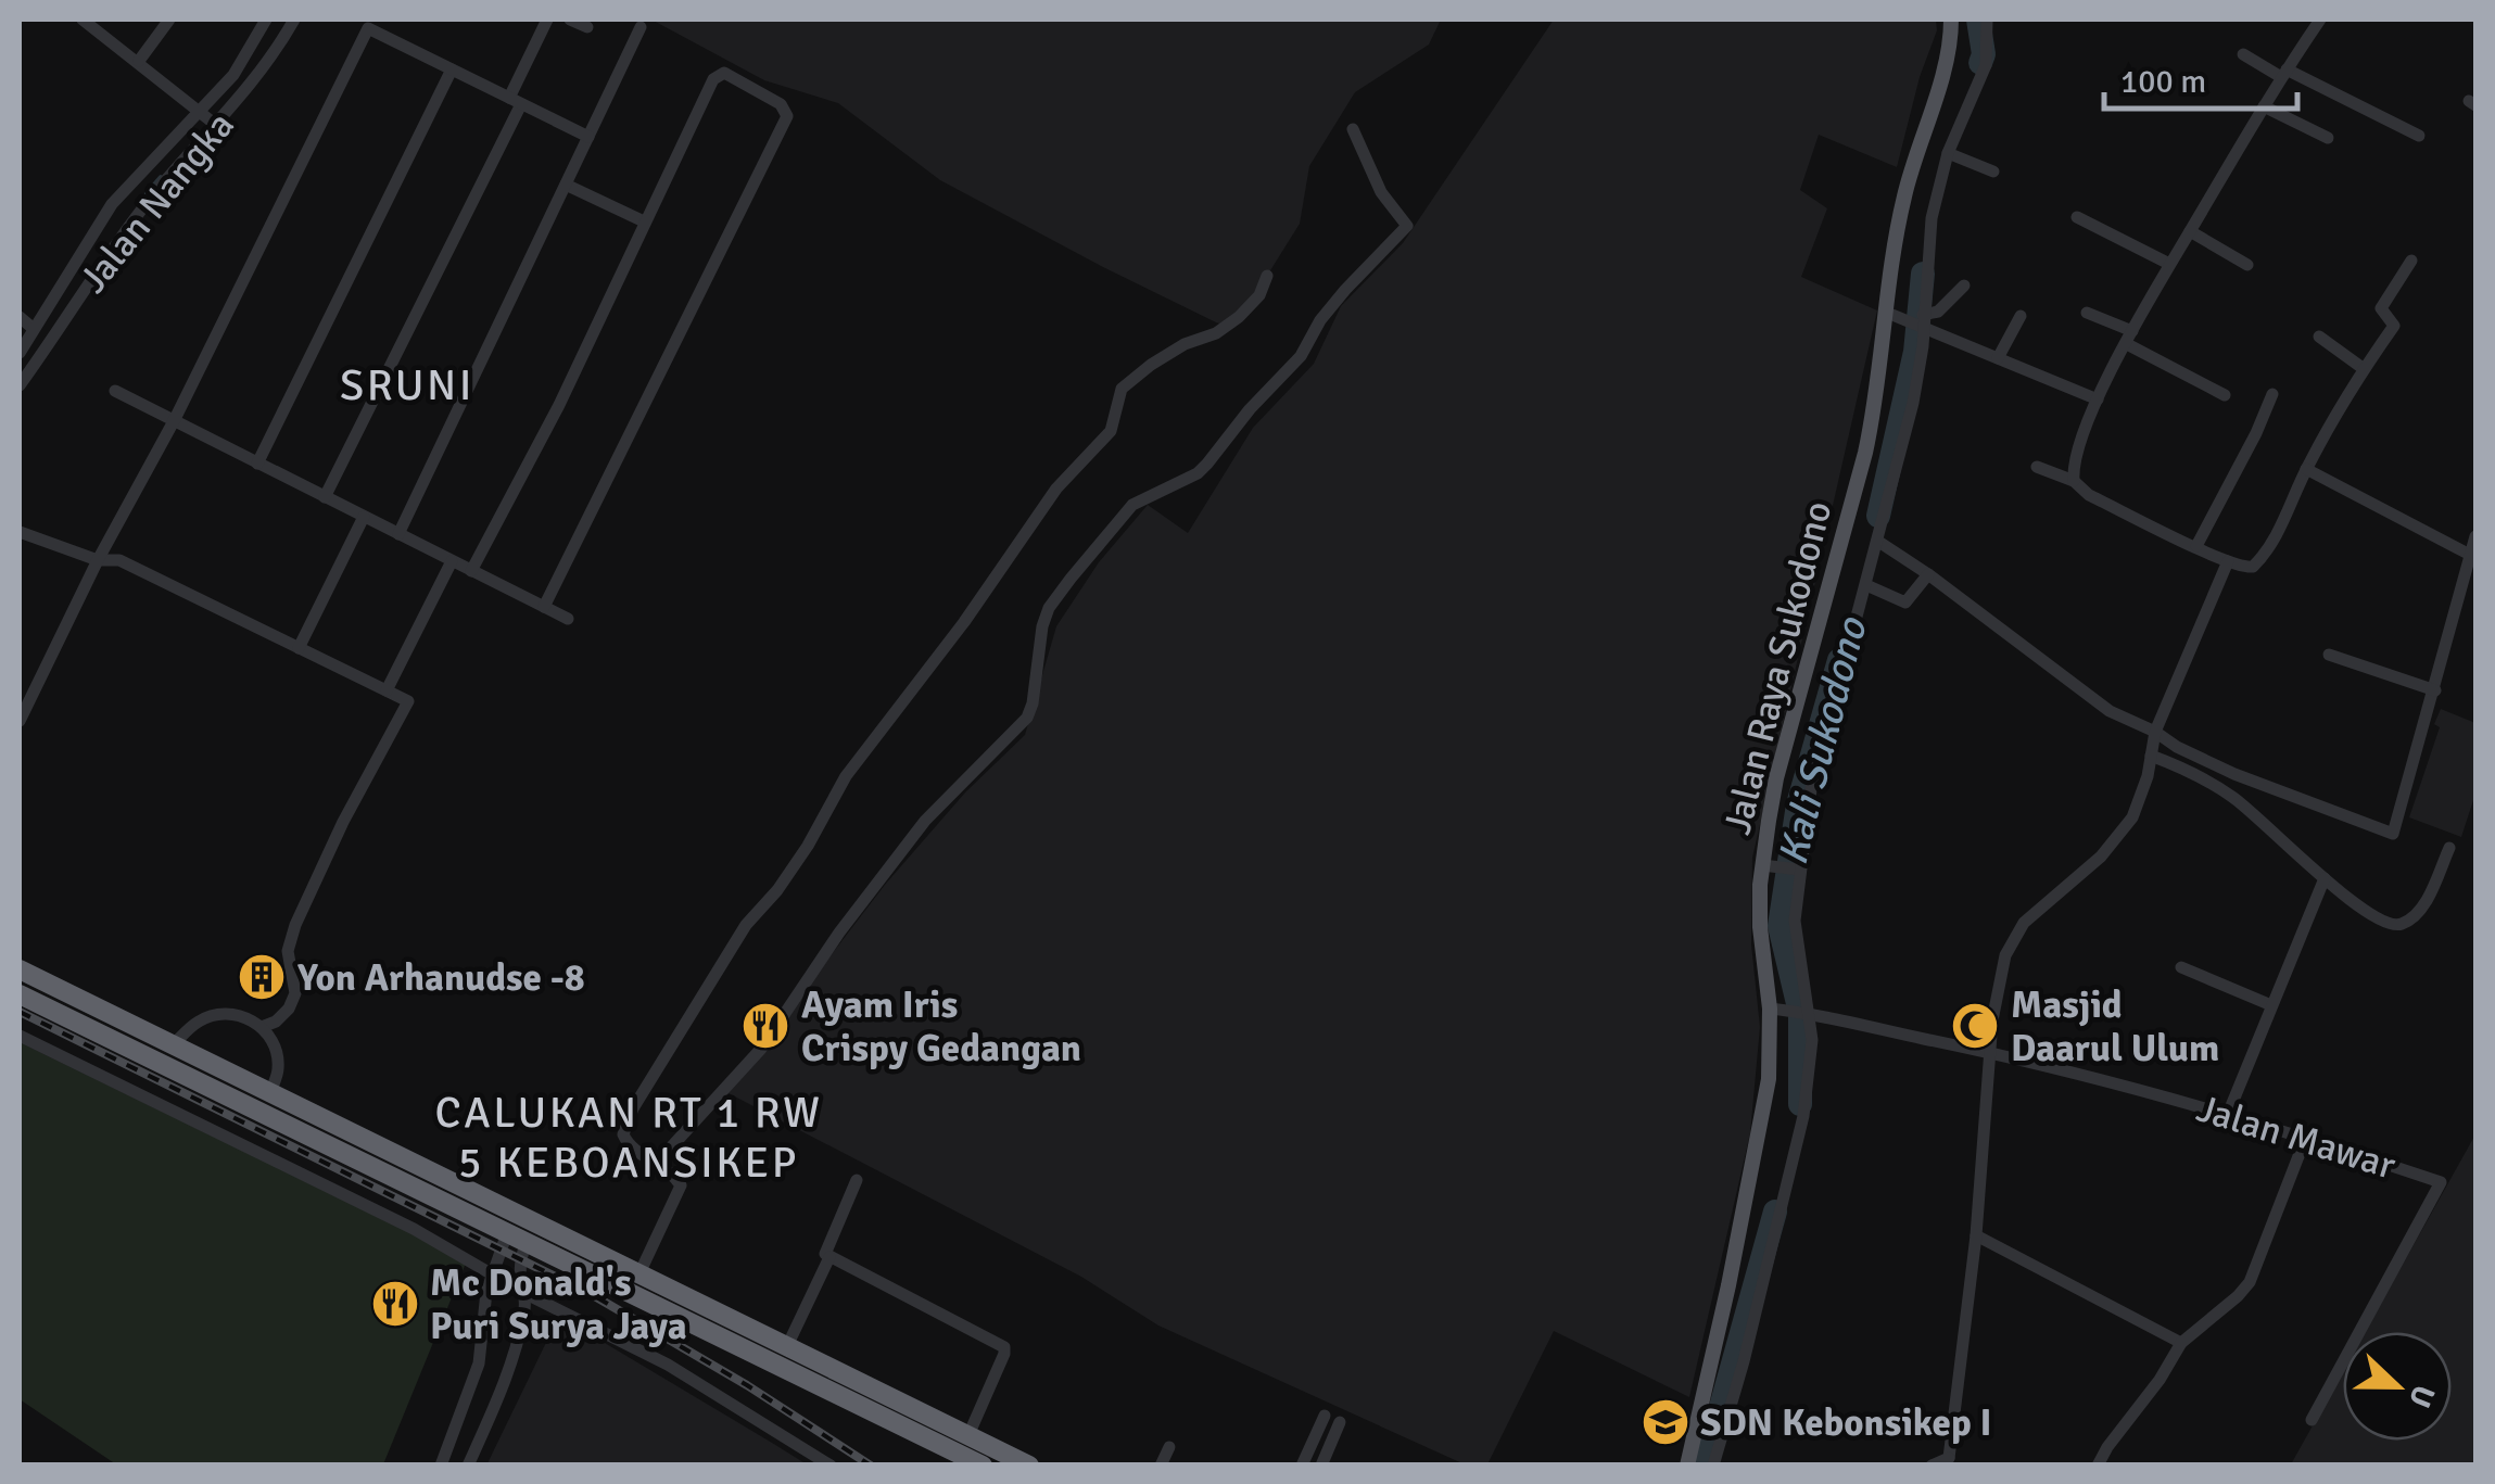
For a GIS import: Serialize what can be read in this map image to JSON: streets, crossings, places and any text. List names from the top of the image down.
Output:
{
  "streets": {
    "main road": ["Jalan Raya Sukodono"],
    "street": ["Jalan Nangka", "Jalan Mawar"]
  },
  "crossings": [
    ["Jalan Raya Sukodono", "Jalan Mawar"]
  ],
  "districts": ["SRUNI", "CALUKAN RT 1 RW 5 KEBOANSIKEP"],
  "water": ["Kali Sukodono"],
  "places": {
    "building": ["Yon Arhanudse -8"],
    "restaurant": ["Ayam Iris Crispy Gedangan", "Mc Donald's Puri Surya Jaya"],
    "mosque": ["Masjid Daarul Ulum"],
    "school or university": ["SDN Kebonsikep I"]
  },
  "scale_bar": "100 m",
  "north": "right"
}
